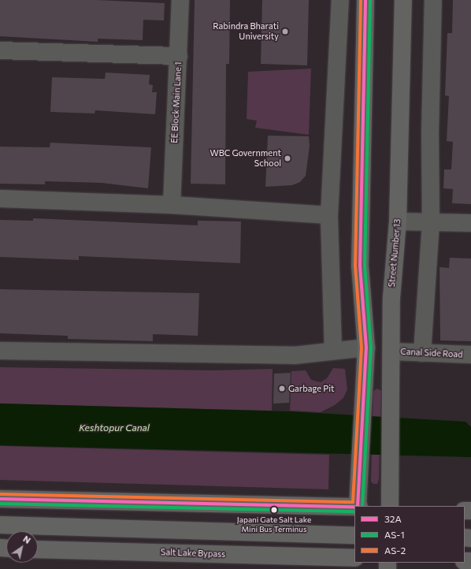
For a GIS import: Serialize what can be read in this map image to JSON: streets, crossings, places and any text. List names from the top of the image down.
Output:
{
  "streets": {
    "main road": ["Street Number 13", "Salt Lake Bypass"],
    "street": ["EE Block Main Lane 1", "Canal Side Road"]
  },
  "crossings": [
    ["Street Number 13", "Canal Side Road"]
  ],
  "water": ["Keshtopur Canal"],
  "places": [
    "Rabindra Bharati University",
    "WBC Government School",
    "Garbage Pit",
    "Japani Gate Salt Lake Mini Bus Terminus"
  ],
  "lines": ["transit line 32A", "transit line AS-1", "transit line AS-2"],
  "legend": ["32A", "AS-1", "AS-2"],
  "north": "top right"
}
